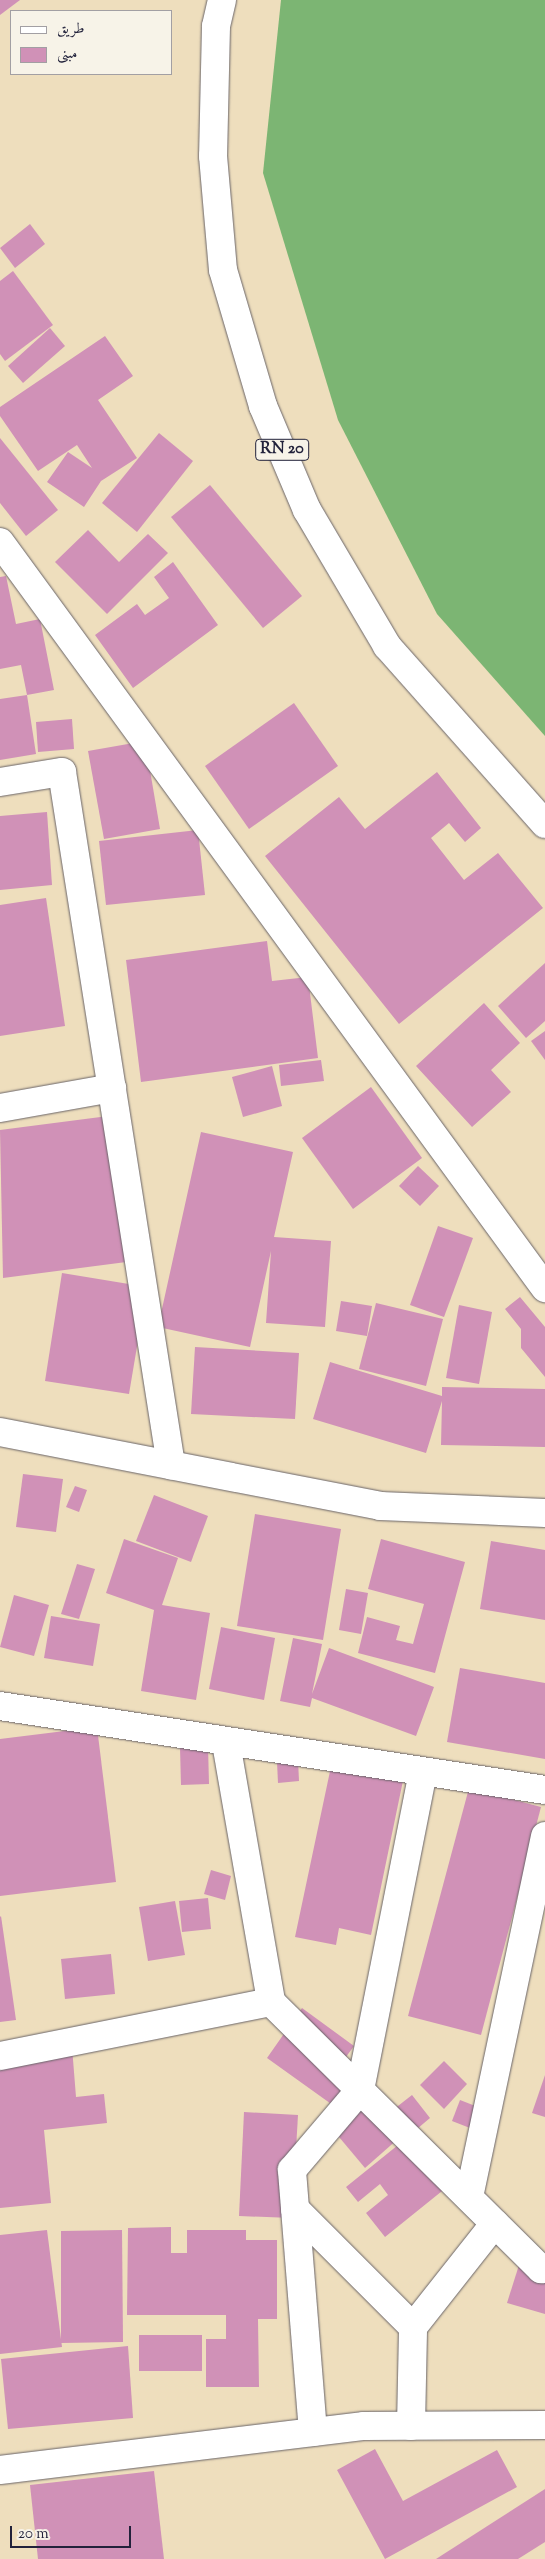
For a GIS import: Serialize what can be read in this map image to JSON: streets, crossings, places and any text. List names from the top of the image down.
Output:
{
  "streets": {
    "street": ["RN 20"]
  },
  "legend": ["طريق", "مبنى"],
  "scale_bar": "20 m"
}
